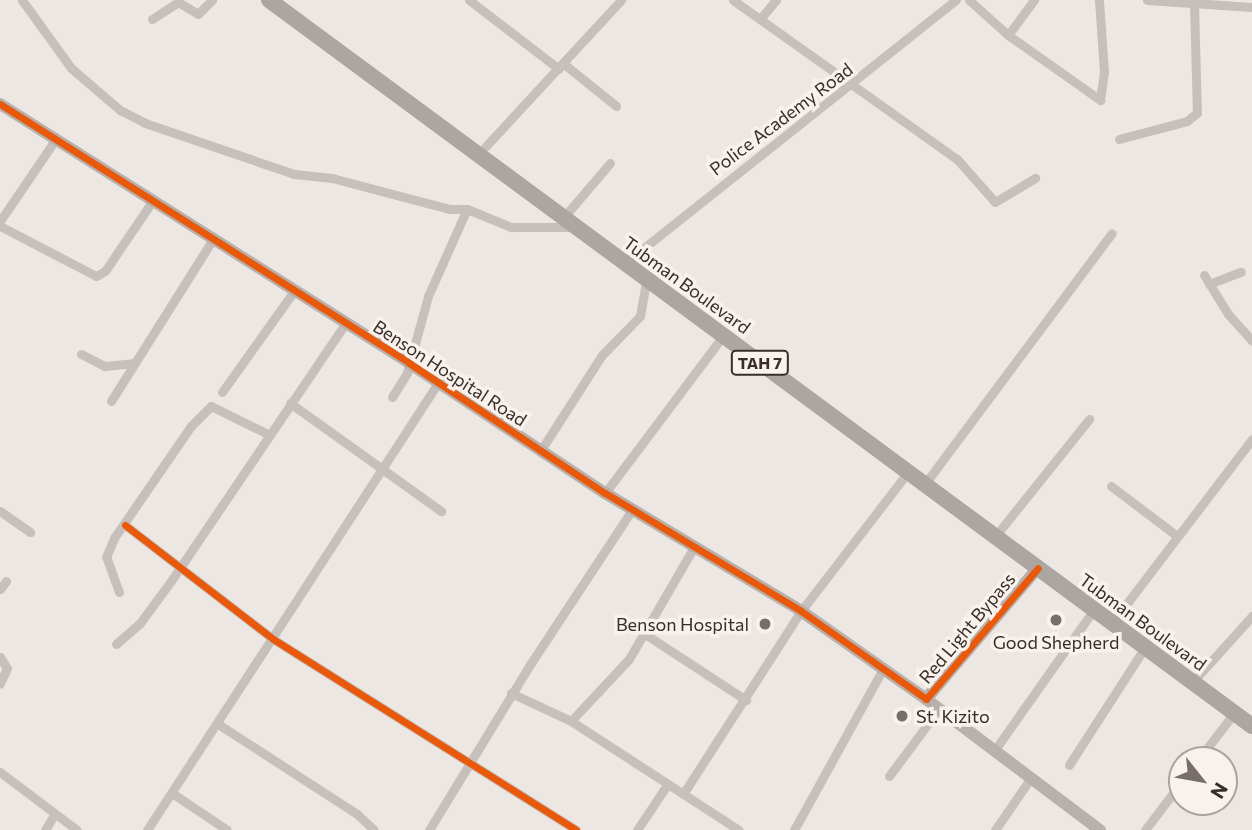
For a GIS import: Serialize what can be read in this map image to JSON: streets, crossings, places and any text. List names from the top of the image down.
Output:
{
  "streets": {
    "highway": ["Tubman Boulevard", "TAH 7"],
    "street": ["Police Academy Road", "Benson Hospital Road", "Red Light Bypass"]
  },
  "crossings": [
    ["Police Academy Road", "Tubman Boulevard"],
    ["Tubman Boulevard", "Red Light Bypass"],
    ["Benson Hospital Road", "Red Light Bypass"]
  ],
  "places": ["Good Shepherd", "Benson Hospital", "St. Kizito"],
  "north": "bottom right"
}
